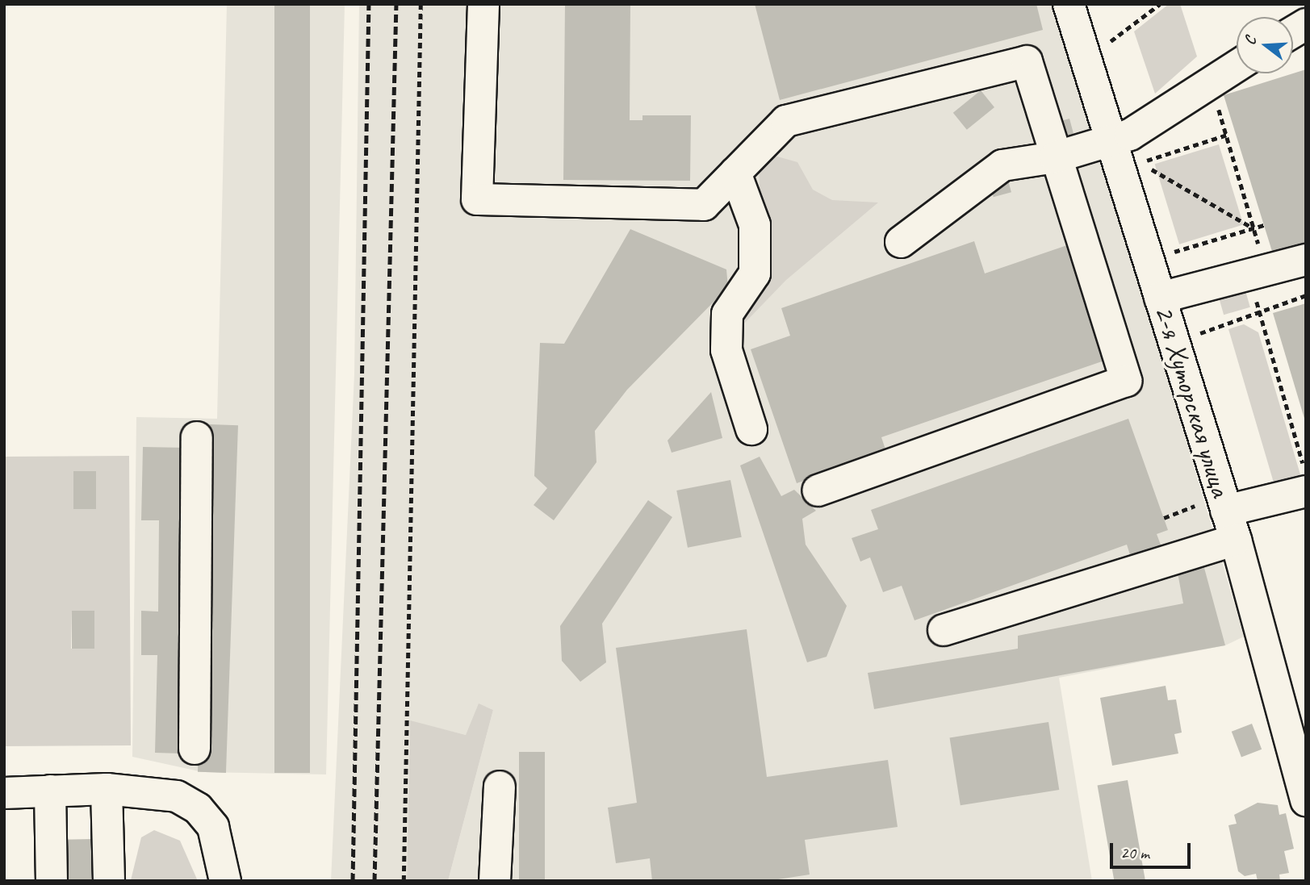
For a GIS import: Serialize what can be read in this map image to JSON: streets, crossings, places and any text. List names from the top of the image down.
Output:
{
  "streets": {
    "street": ["2-я Хуторская улица"]
  },
  "scale_bar": "20 m",
  "north": "left"
}
